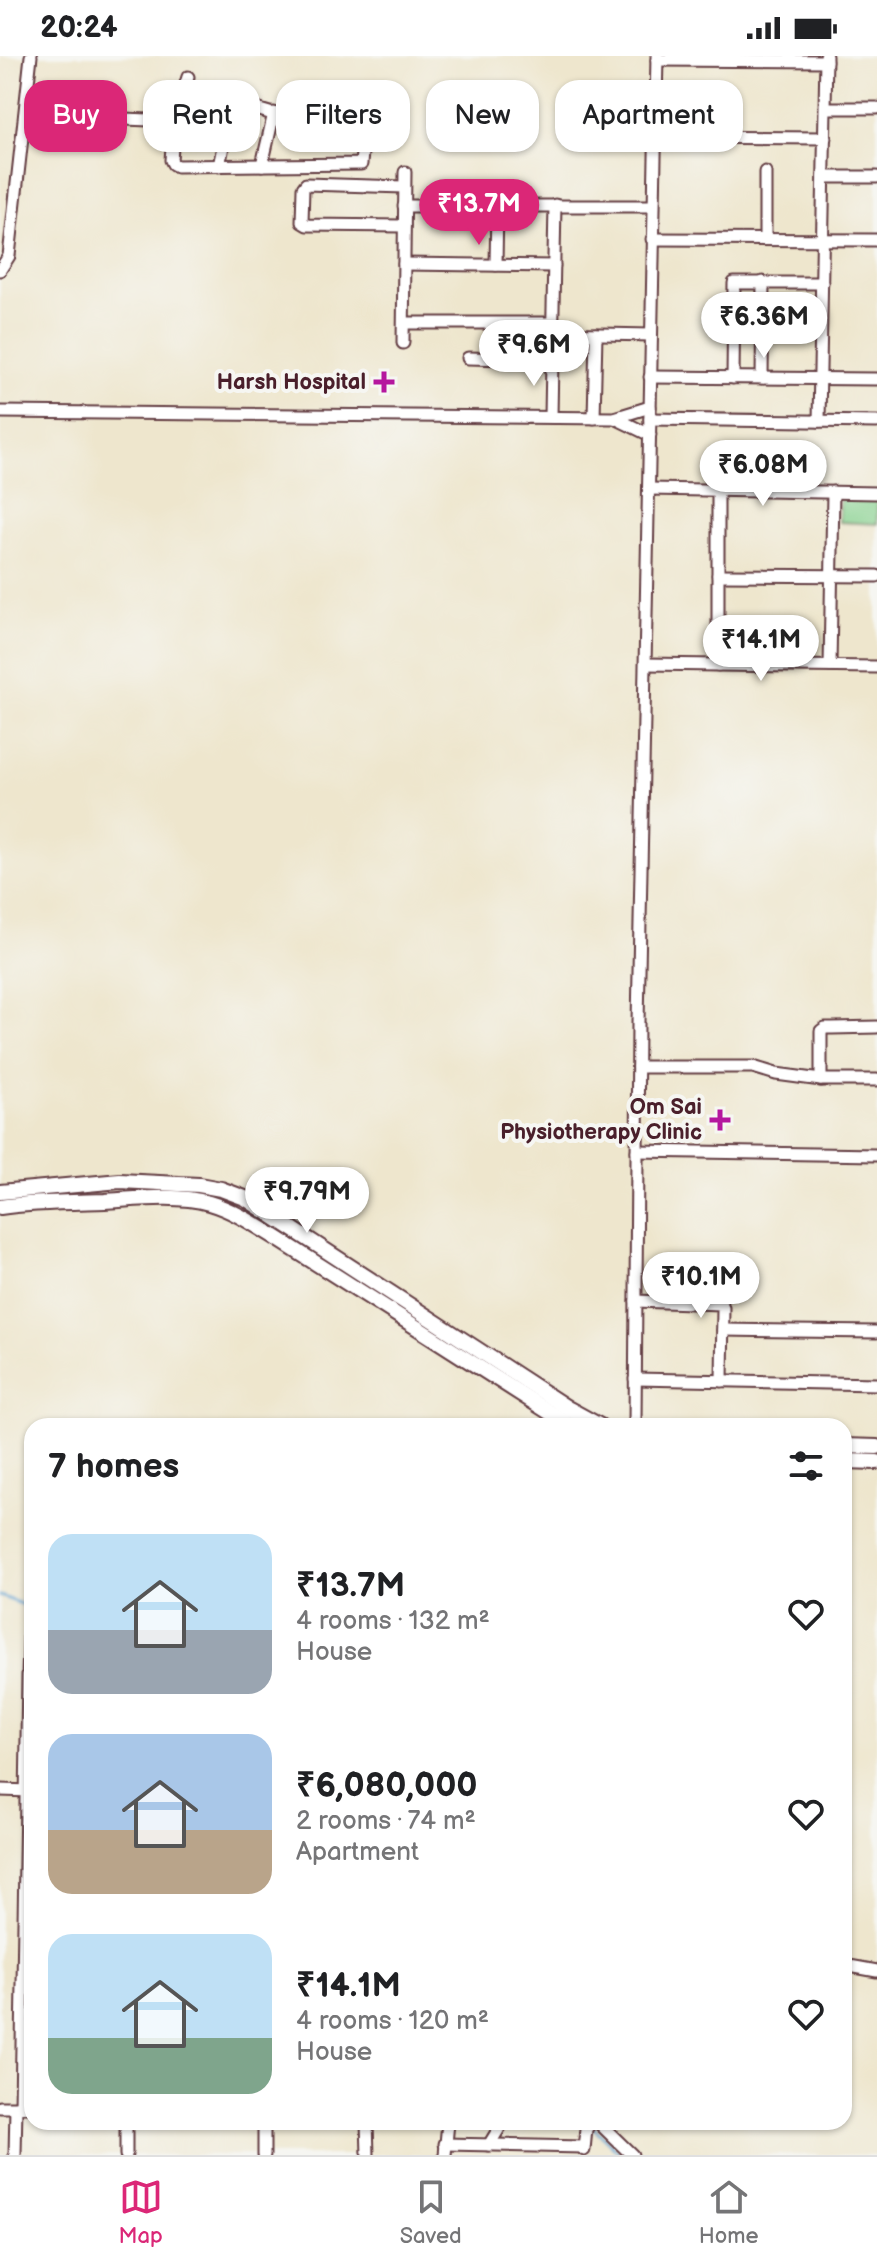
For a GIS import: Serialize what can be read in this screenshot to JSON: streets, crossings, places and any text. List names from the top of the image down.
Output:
{
  "places": {
    "health": ["Harsh Hospital", "Om Sai Physiotherapy Clinic"]
  },
  "page": {
    "status": "20:24",
    "chip": [
      "Buy",
      "Rent",
      "Filters",
      "New",
      "Apartment"
    ],
    "price": [
      "₹13.7M",
      "₹6.36M",
      "₹9.6M",
      "₹6.08M",
      "₹14.1M",
      "₹9.79M",
      "₹10.1M"
    ],
    "heading": "7 homes",
    "list": [
      {
        "name": "₹13.7M",
        "note": "4 rooms · 132 m² · House"
      },
      {
        "name": "₹6,080,000",
        "note": "2 rooms · 74 m² · Apartment"
      },
      {
        "name": "₹14.1M",
        "note": "4 rooms · 120 m² · House"
      }
    ],
    "tabs": ["Map", "Saved", "Home"]
  }
}
